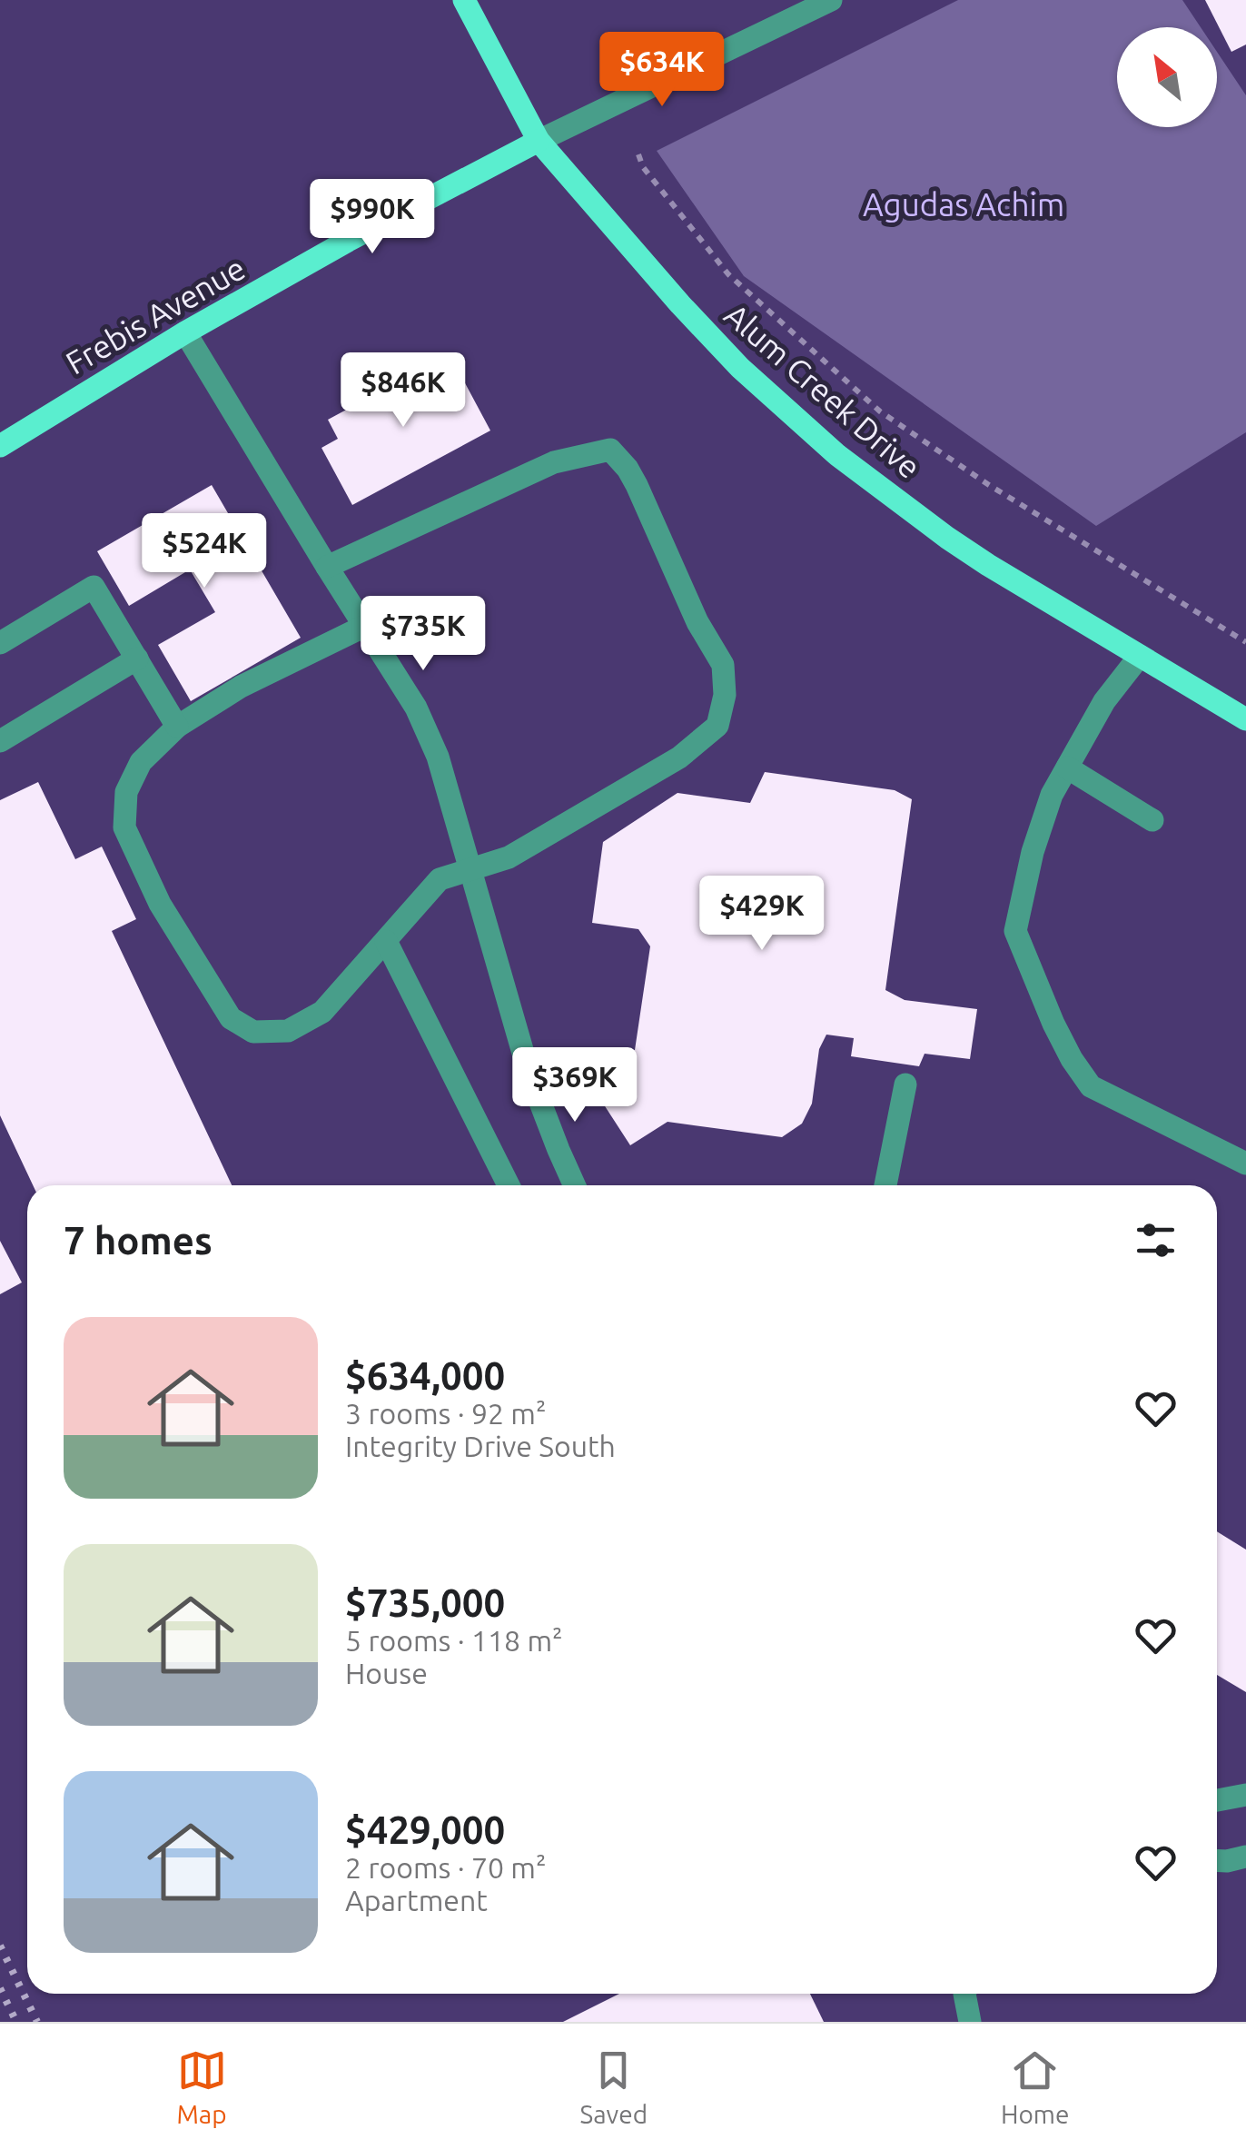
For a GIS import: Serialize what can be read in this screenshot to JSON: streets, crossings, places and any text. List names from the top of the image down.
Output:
{
  "streets": {
    "main road": ["Frebis Avenue", "Alum Creek Drive"]
  },
  "crossings": [
    ["Frebis Avenue", "Alum Creek Drive"]
  ],
  "parks": ["Agudas Achim"],
  "north": "top left",
  "page": {
    "price": [
      "$634K",
      "$990K",
      "$846K",
      "$524K",
      "$735K",
      "$429K",
      "$369K"
    ],
    "heading": "7 homes",
    "list": [
      {
        "name": "$634,000",
        "note": "3 rooms · 92 m² · Integrity Drive South"
      },
      {
        "name": "$735,000",
        "note": "5 rooms · 118 m² · House"
      },
      {
        "name": "$429,000",
        "note": "2 rooms · 70 m² · Apartment"
      }
    ],
    "tabs": ["Map", "Saved", "Home"]
  }
}
